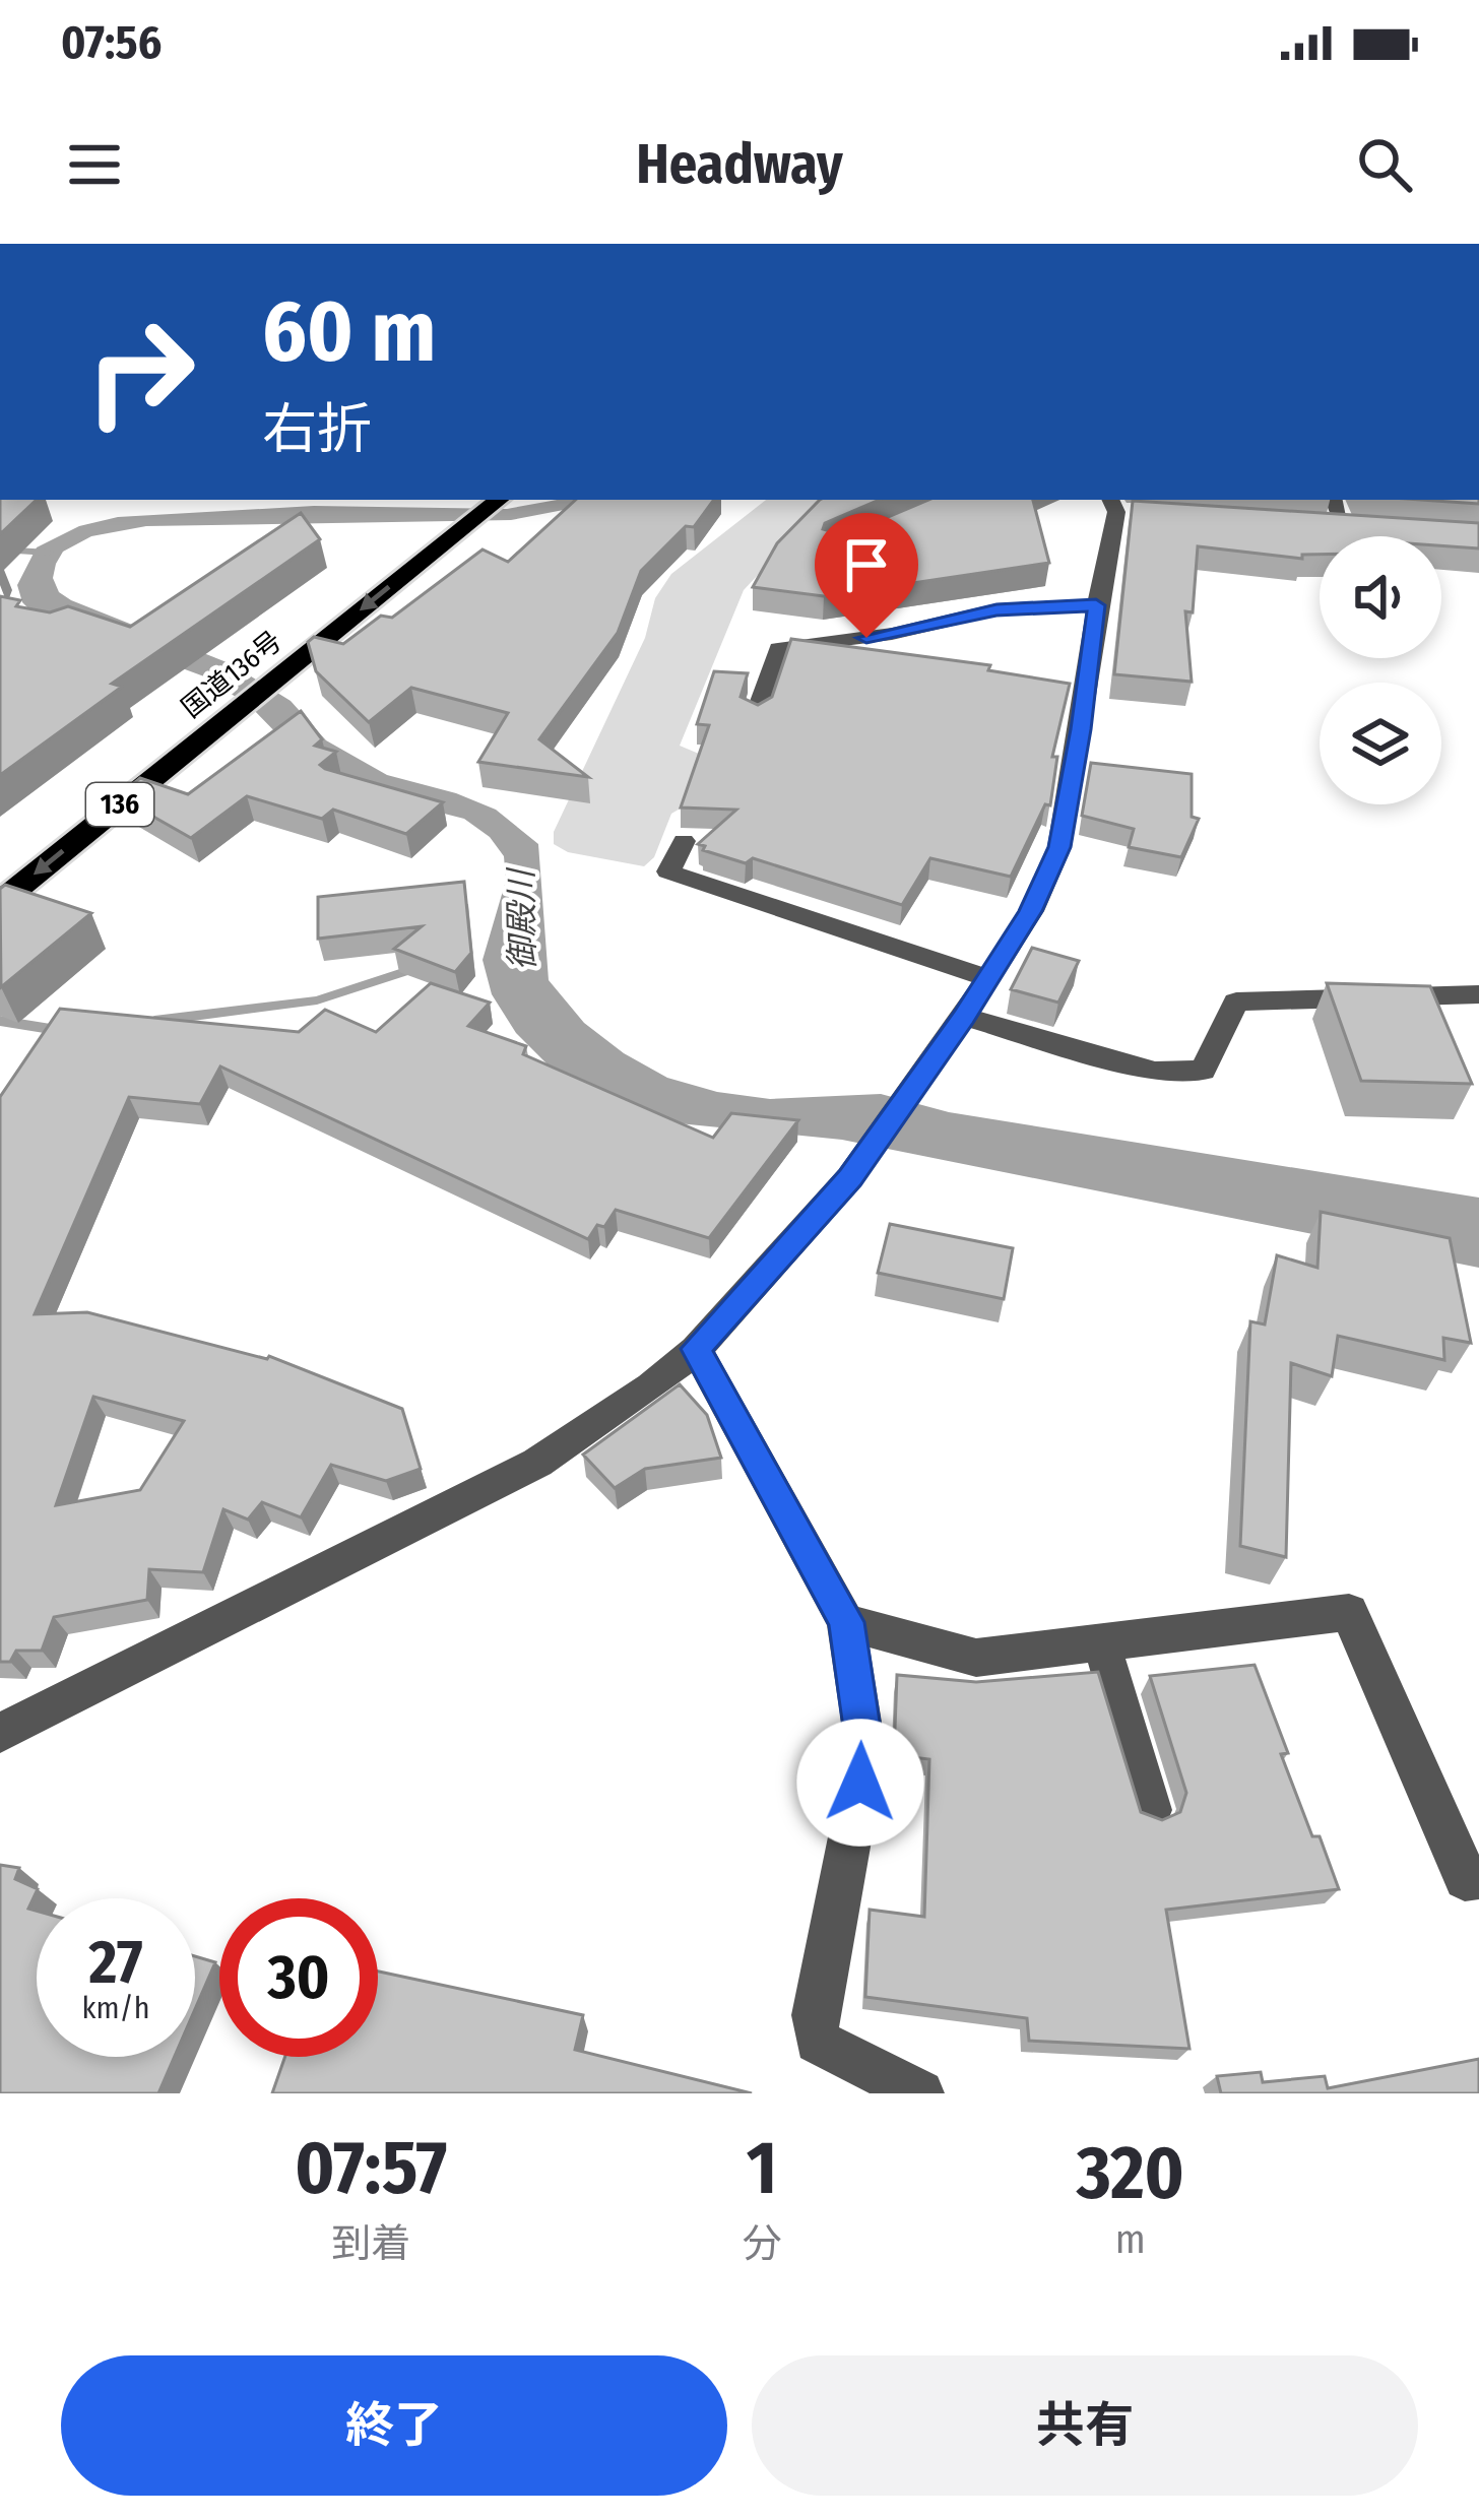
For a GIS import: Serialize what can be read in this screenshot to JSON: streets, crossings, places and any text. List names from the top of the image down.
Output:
{
  "streets": {
    "highway": ["国道136号", "136"]
  },
  "water": ["御殿川"],
  "page": {
    "status": "07:56",
    "header": "Headway",
    "turn": ["60 m", "右折"],
    "speed": "27 km/h",
    "limit": "30",
    "eta": [
      "07:57",
      "到着",
      "1",
      "分",
      "320",
      "m"
    ],
    "buttons": ["終了", "共有"]
  }
}
